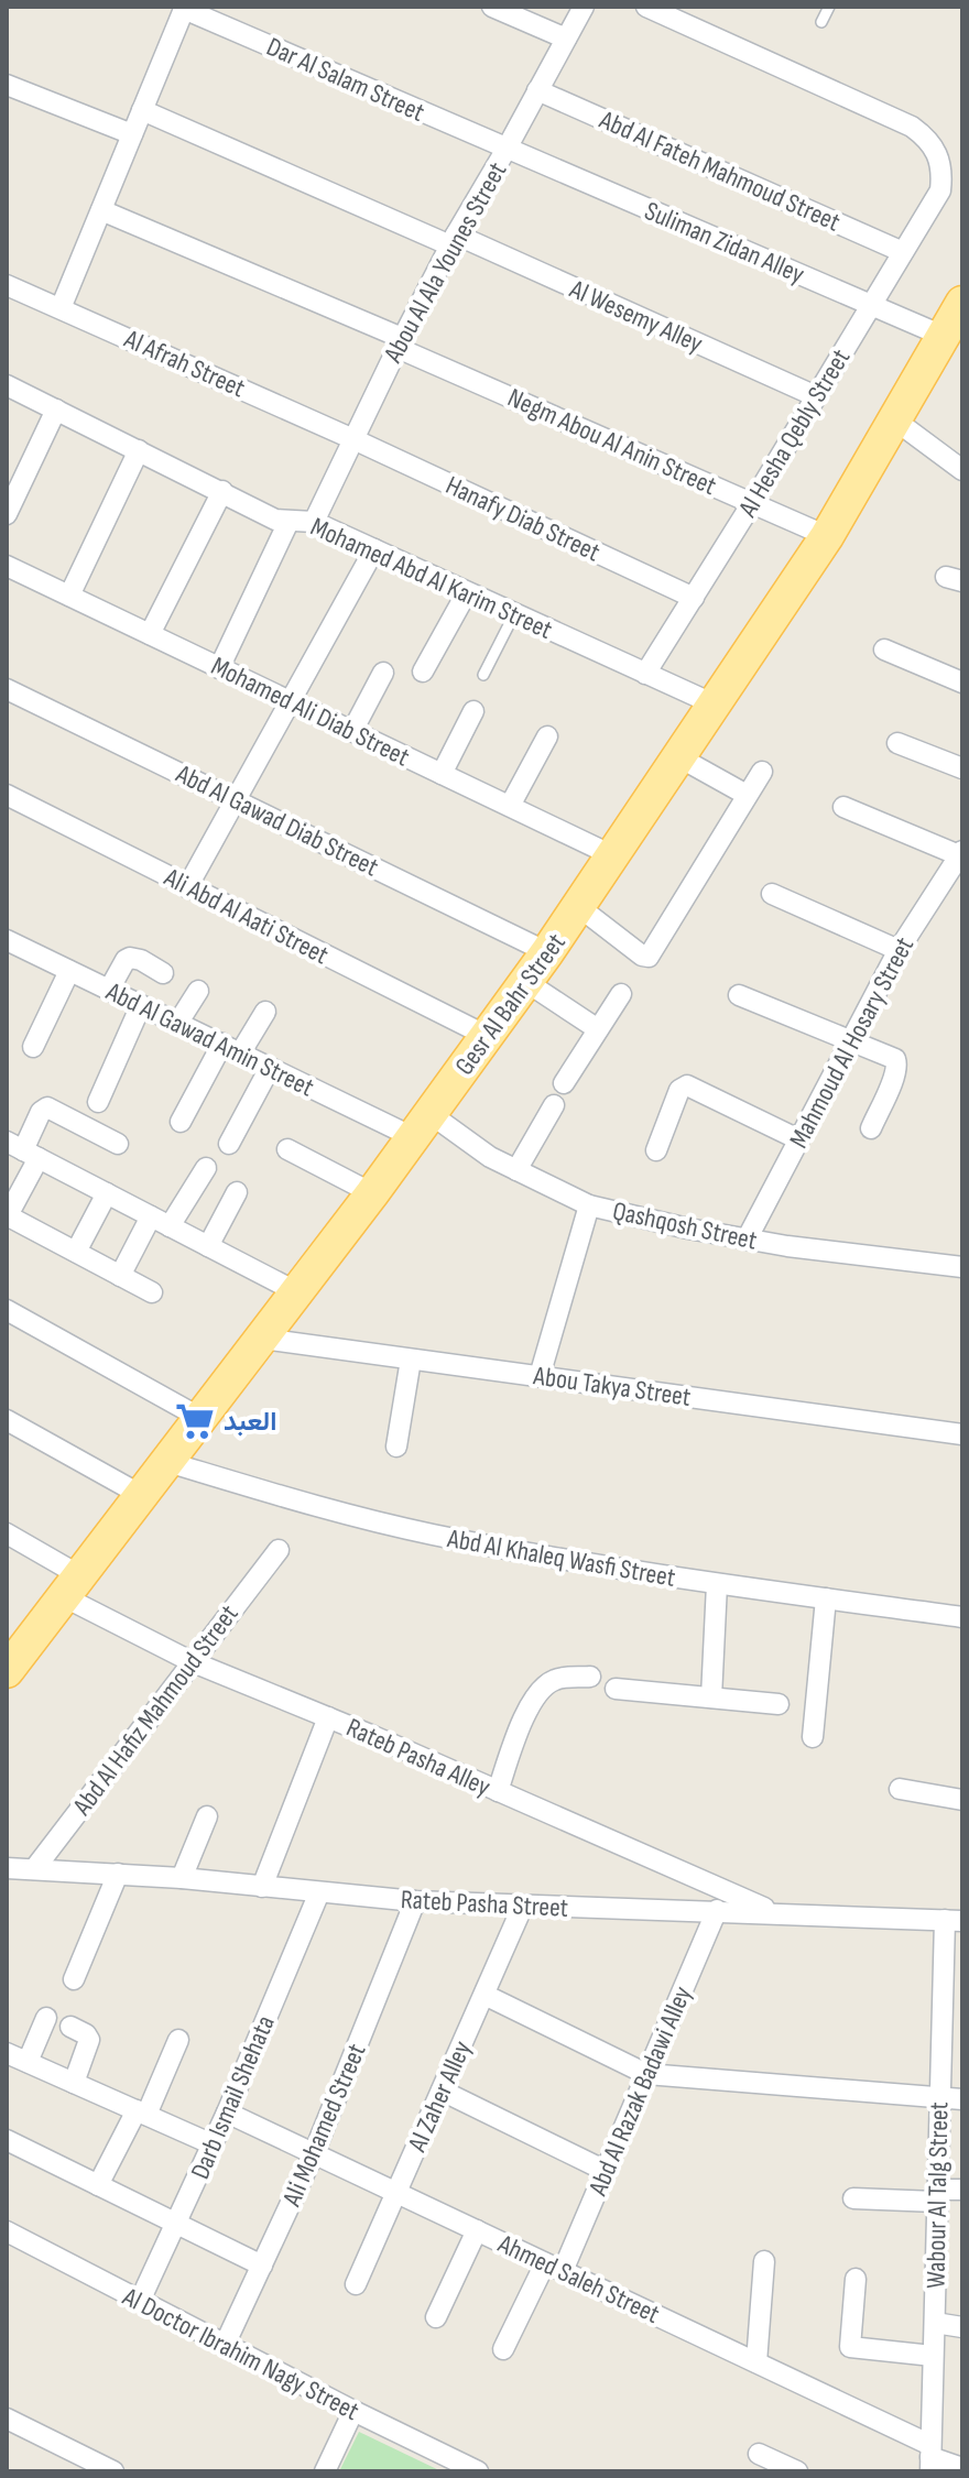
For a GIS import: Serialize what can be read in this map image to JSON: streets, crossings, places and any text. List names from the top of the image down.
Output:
{
  "streets": {
    "main road": ["Gesr Al Bahr Street"],
    "street": [
      "Dar Al Salam Street",
      "Abd Al Fateh Mahmoud Street",
      "Suliman Zidan Alley",
      "Abou Al Ala Younes Street",
      "Al Wesemy Alley",
      "Al Afrah Street",
      "Al Hesha Qebly Street",
      "Negm Abou Al Anin Street",
      "Hanafy Diab Street",
      "Mohamed Abd Al Karim Street",
      "Mohamed Ali Diab Street",
      "Abd Al Gawad Diab Street",
      "Ali Abd Al Aati Street",
      "Abd Al Gawad Amin Street",
      "Mahmoud Al Hosary Street",
      "Qashqosh Street",
      "Abou Takya Street",
      "Abd Al Khaleq Wasfi Street",
      "Abd Al Hafiz Mahmoud Street",
      "Rateb Pasha Alley",
      "Rateb Pasha Street",
      "Abd Al Razak Badawi Alley",
      "Al Zaher Alley",
      "Darb Ismail Shehata",
      "Ali Mohamed Street",
      "Wabour Al Talg Street",
      "Ahmed Saleh Street",
      "Al Doctor Ibrahim Nagy Street"
    ]
  },
  "crossings": [
    ["Dar Al Salam Street", "Suliman Zidan Alley"],
    ["Dar Al Salam Street", "Abou Al Ala Younes Street"],
    ["Abd Al Fateh Mahmoud Street", "Abou Al Ala Younes Street"],
    ["Abd Al Fateh Mahmoud Street", "Al Hesha Qebly Street"],
    ["Suliman Zidan Alley", "Abou Al Ala Younes Street"],
    ["Suliman Zidan Alley", "Al Hesha Qebly Street"],
    ["Suliman Zidan Alley", "Gesr Al Bahr Street"],
    ["Abou Al Ala Younes Street", "Al Wesemy Alley"],
    ["Abou Al Ala Younes Street", "Al Afrah Street"],
    ["Abou Al Ala Younes Street", "Negm Abou Al Anin Street"],
    ["Abou Al Ala Younes Street", "Hanafy Diab Street"],
    ["Abou Al Ala Younes Street", "Mohamed Abd Al Karim Street"],
    ["Al Wesemy Alley", "Al Hesha Qebly Street"],
    ["Al Afrah Street", "Hanafy Diab Street"],
    ["Al Hesha Qebly Street", "Negm Abou Al Anin Street"],
    ["Al Hesha Qebly Street", "Hanafy Diab Street"],
    ["Al Hesha Qebly Street", "Mohamed Abd Al Karim Street"],
    ["Negm Abou Al Anin Street", "Gesr Al Bahr Street"],
    ["Mohamed Abd Al Karim Street", "Gesr Al Bahr Street"],
    ["Mohamed Ali Diab Street", "Gesr Al Bahr Street"],
    ["Abd Al Gawad Diab Street", "Gesr Al Bahr Street"],
    ["Ali Abd Al Aati Street", "Gesr Al Bahr Street"],
    ["Gesr Al Bahr Street", "Abd Al Gawad Amin Street"],
    ["Gesr Al Bahr Street", "Qashqosh Street"],
    ["Gesr Al Bahr Street", "Abou Takya Street"],
    ["Gesr Al Bahr Street", "Abd Al Khaleq Wasfi Street"],
    ["Gesr Al Bahr Street", "Rateb Pasha Alley"],
    ["Abd Al Gawad Amin Street", "Qashqosh Street"],
    ["Mahmoud Al Hosary Street", "Qashqosh Street"],
    ["Abd Al Hafiz Mahmoud Street", "Rateb Pasha Alley"],
    ["Abd Al Hafiz Mahmoud Street", "Rateb Pasha Street"],
    ["Rateb Pasha Alley", "Rateb Pasha Street"],
    ["Rateb Pasha Street", "Abd Al Razak Badawi Alley"],
    ["Rateb Pasha Street", "Al Zaher Alley"],
    ["Rateb Pasha Street", "Darb Ismail Shehata"],
    ["Rateb Pasha Street", "Ali Mohamed Street"],
    ["Rateb Pasha Street", "Wabour Al Talg Street"],
    ["Abd Al Razak Badawi Alley", "Ahmed Saleh Street"],
    ["Al Zaher Alley", "Ahmed Saleh Street"],
    ["Darb Ismail Shehata", "Ahmed Saleh Street"],
    ["Darb Ismail Shehata", "Al Doctor Ibrahim Nagy Street"],
    ["Ali Mohamed Street", "Ahmed Saleh Street"],
    ["Ali Mohamed Street", "Al Doctor Ibrahim Nagy Street"],
    ["Wabour Al Talg Street", "Ahmed Saleh Street"]
  ],
  "places": {
    "supermarket": ["العبد"]
  }
}
